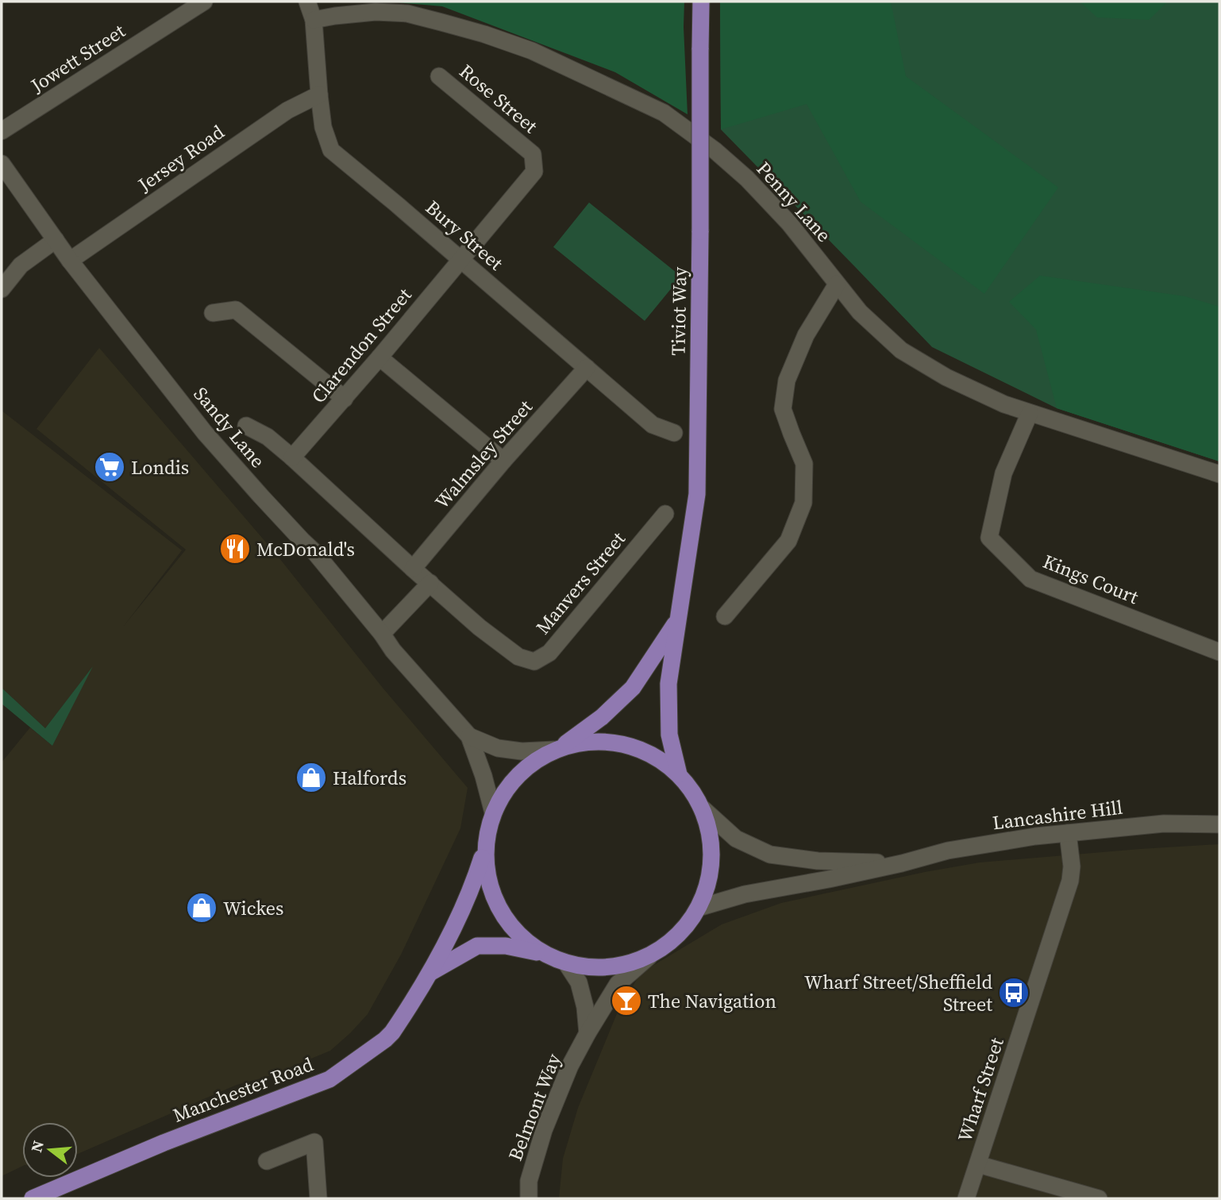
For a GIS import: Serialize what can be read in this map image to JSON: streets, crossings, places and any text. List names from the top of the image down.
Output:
{
  "streets": {
    "main road": ["Tiviot Way", "Manchester Road"],
    "street": [
      "Jowett Street",
      "Rose Street",
      "Jersey Road",
      "Penny Lane",
      "Bury Street",
      "Clarendon Street",
      "Sandy Lane",
      "Walmsley Street",
      "Kings Court",
      "Manvers Street",
      "Lancashire Hill",
      "Wharf Street",
      "Belmont Way"
    ]
  },
  "crossings": [
    ["Rose Street", "Bury Street"],
    ["Rose Street", "Clarendon Street"],
    ["Jersey Road", "Bury Street"],
    ["Jersey Road", "Sandy Lane"],
    ["Penny Lane", "Bury Street"],
    ["Penny Lane", "Kings Court"],
    ["Bury Street", "Clarendon Street"],
    ["Bury Street", "Walmsley Street"],
    ["Tiviot Way", "Sandy Lane"],
    ["Clarendon Street", "Sandy Lane"],
    ["Sandy Lane", "Walmsley Street"],
    ["Sandy Lane", "Manvers Street"],
    ["Lancashire Hill", "Wharf Street"]
  ],
  "places": {
    "supermarket": ["Londis"],
    "restaurant": ["McDonald's"],
    "shop": ["Halfords", "Wickes"],
    "bus stop": ["Wharf Street/Sheffield Street"],
    "bar": ["The Navigation"]
  },
  "north": "left"
}
